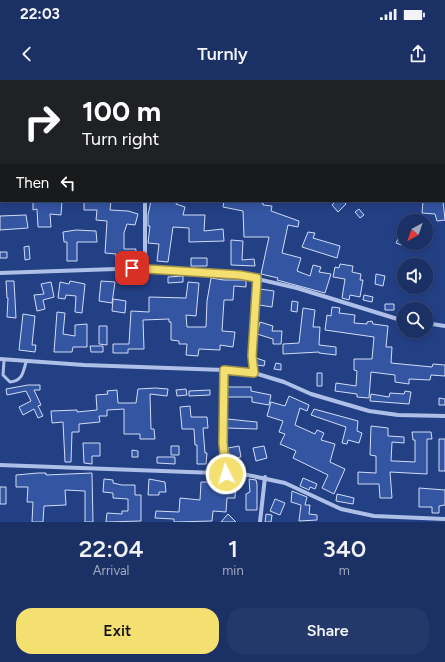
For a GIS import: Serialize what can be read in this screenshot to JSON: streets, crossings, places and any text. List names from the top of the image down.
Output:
{
  "north": "bottom left",
  "page": {
    "status": "22:03",
    "header": "Turnly",
    "turn": ["100 m", "Turn right"],
    "then": "Then",
    "eta": [
      "22:04",
      "Arrival",
      "1",
      "min",
      "340",
      "m"
    ],
    "buttons": ["Exit", "Share"]
  }
}
